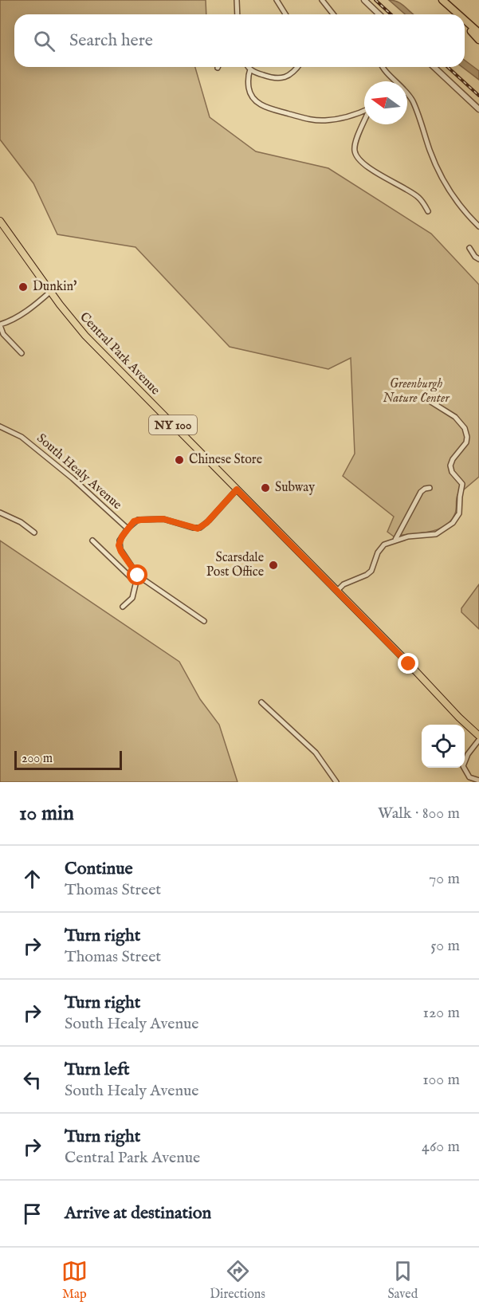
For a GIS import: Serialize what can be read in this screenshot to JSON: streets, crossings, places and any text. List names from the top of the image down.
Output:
{
  "streets": {
    "main road": ["Central Park Avenue", "NY 100"],
    "street": ["South Healy Avenue"]
  },
  "parks": ["Greenburgh Nature Center"],
  "places": [
    "Dunkin'",
    "Chinese Store",
    "Subway",
    "Scarsdale Post Office"
  ],
  "scale_bar": "200 m",
  "north": "left",
  "page": {
    "search": "Search here",
    "scale": "200 m",
    "heading": ["10 min", "Walk · 800 m"],
    "list": [
      ["Continue", "Thomas Street", "70 m"],
      ["Turn right", "Thomas Street", "50 m"],
      ["Turn right", "South Healy Avenue", "120 m"],
      ["Turn left", "South Healy Avenue", "100 m"],
      ["Turn right", "Central Park Avenue", "460 m"],
      "Arrive at destination"
    ],
    "nav": ["Map", "Directions", "Saved"]
  }
}
